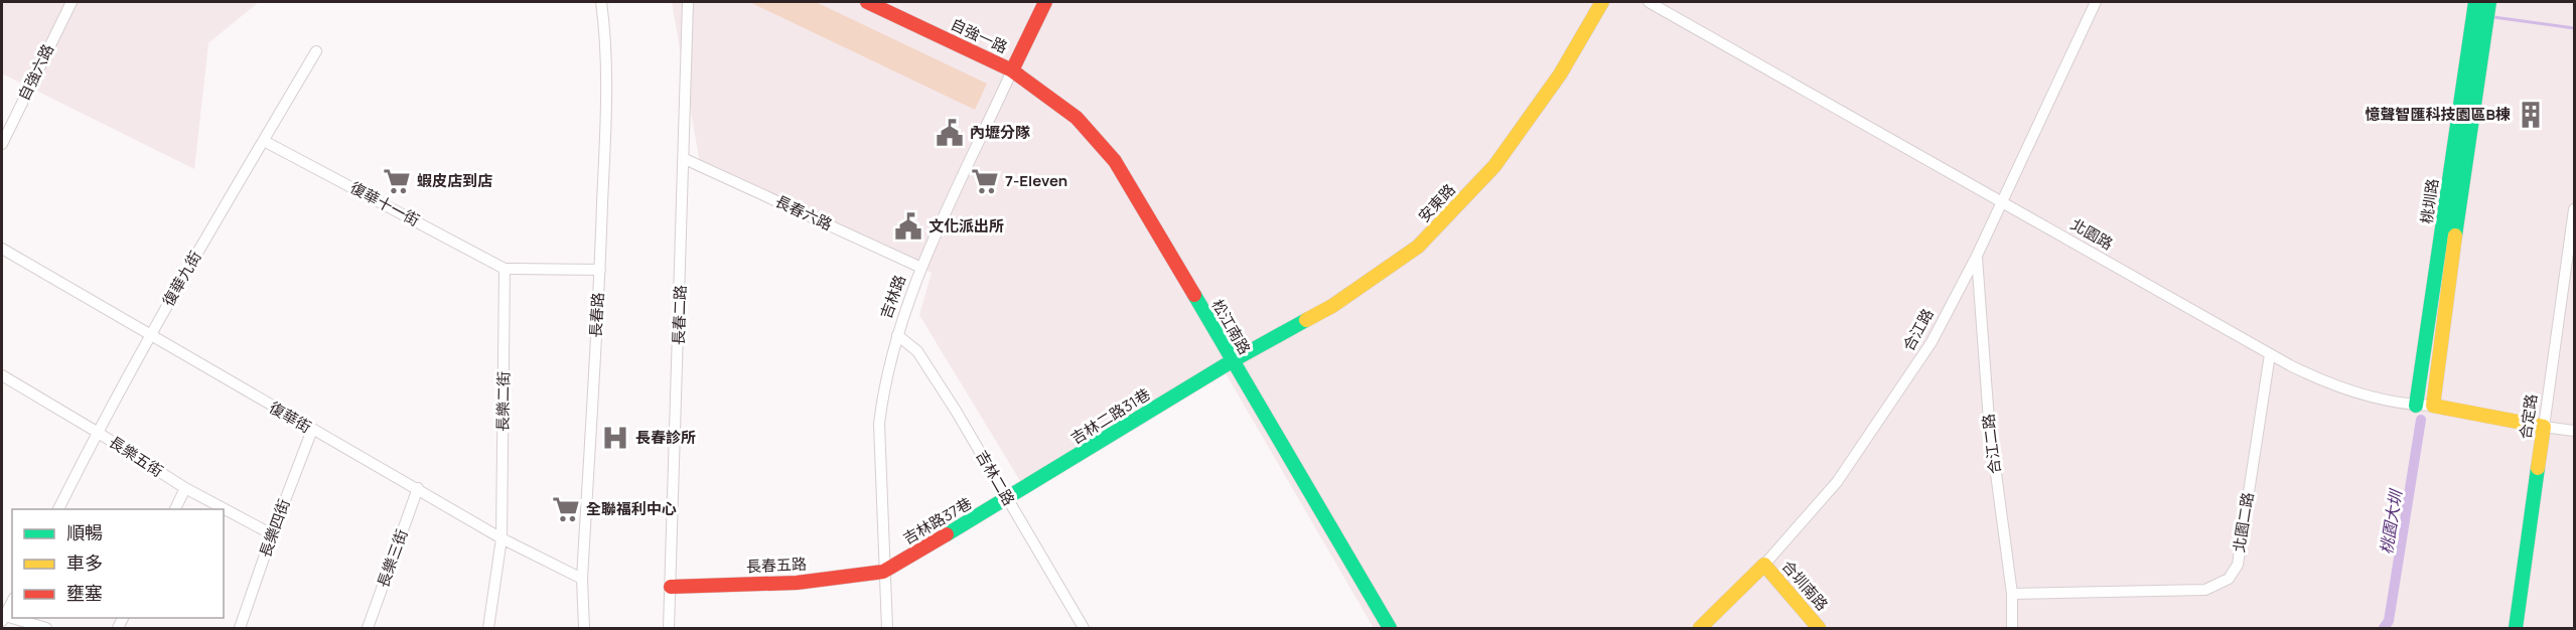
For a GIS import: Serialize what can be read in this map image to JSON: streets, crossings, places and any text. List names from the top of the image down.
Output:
{
  "streets": {
    "street": [
      "自強一路",
      "自強六路",
      "桃圳路",
      "安東路",
      "復華十一街",
      "長春六路",
      "北園路",
      "復華九街",
      "吉林路",
      "長春路",
      "長春二路",
      "松江南路",
      "合江路",
      "長樂二街",
      "吉林二路31巷",
      "合定路",
      "復華街",
      "合江二路",
      "長樂五街",
      "吉林二路",
      "吉林路37巷",
      "北園二路",
      "長樂四街",
      "長樂三街",
      "長春五路",
      "合圳南路"
    ]
  },
  "crossings": [
    ["自強一路", "吉林路"],
    ["自強一路", "松江南路"],
    ["桃圳路", "北園路"],
    ["安東路", "松江南路"],
    ["安東路", "吉林二路31巷"],
    ["復華十一街", "復華九街"],
    ["復華十一街", "長樂二街"],
    ["長春六路", "吉林路"],
    ["長春六路", "長春二路"],
    ["北園路", "合江路"],
    ["北園路", "合定路"],
    ["北園路", "北園二路"],
    ["復華九街", "復華街"],
    ["復華九街", "長樂五街"],
    ["吉林路", "松江南路"],
    ["吉林路", "吉林二路"],
    ["吉林路", "吉林路37巷"],
    ["吉林路", "長春五路"],
    ["長春路", "復華街"],
    ["長春二路", "長春五路"],
    ["松江南路", "吉林二路31巷"],
    ["合江路", "合江二路"],
    ["合江路", "合圳南路"],
    ["長樂二街", "復華街"],
    ["吉林二路31巷", "吉林二路"],
    ["吉林二路31巷", "吉林路37巷"],
    ["復華街", "長樂四街"],
    ["復華街", "長樂三街"],
    ["合江二路", "北園二路"],
    ["長樂五街", "長樂四街"],
    ["吉林二路", "吉林路37巷"],
    ["吉林路37巷", "長春五路"]
  ],
  "water": ["桃園大圳"],
  "places": {
    "building": ["憶聲智匯科技園區B棟"],
    "public building": ["內壢分隊", "文化派出所"],
    "supermarket": ["蝦皮店到店", "7-Eleven", "全聯福利中心"],
    "hospital": ["長春診所"]
  },
  "legend": ["順暢", "車多", "壅塞"]
}
